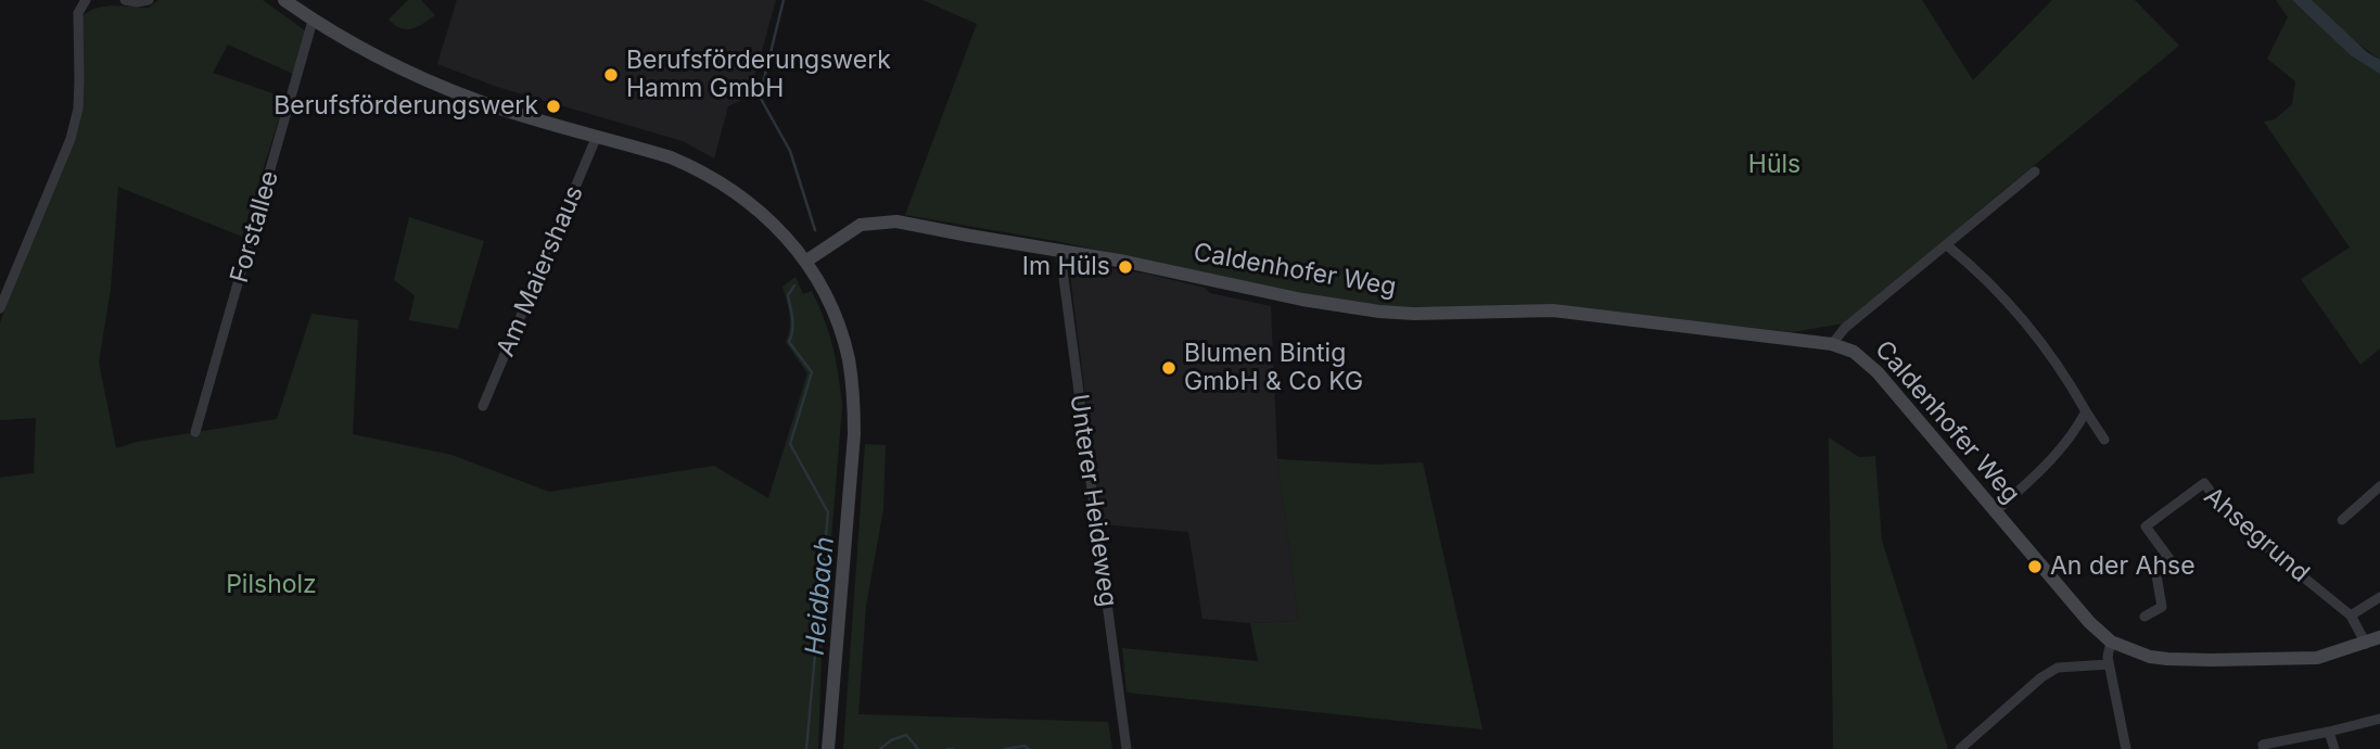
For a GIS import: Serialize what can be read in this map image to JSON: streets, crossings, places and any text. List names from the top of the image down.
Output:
{
  "streets": {
    "main road": ["Caldenhofer Weg"],
    "street": [
      "Forstallee",
      "Am Maiershaus",
      "Unterer Heideweg",
      "Ahsegrund"
    ]
  },
  "crossings": [
    ["Caldenhofer Weg", "Unterer Heideweg"],
    ["Caldenhofer Weg", "Ahsegrund"]
  ],
  "water": ["Heidbach"],
  "parks": ["Hüls", "Pilsholz"],
  "places": [
    "Berufsförderungswerk Hamm GmbH",
    "Berufsförderungswerk",
    "Im Hüls",
    "Blumen Bintig GmbH & Co KG",
    "An der Ahse"
  ]
}
